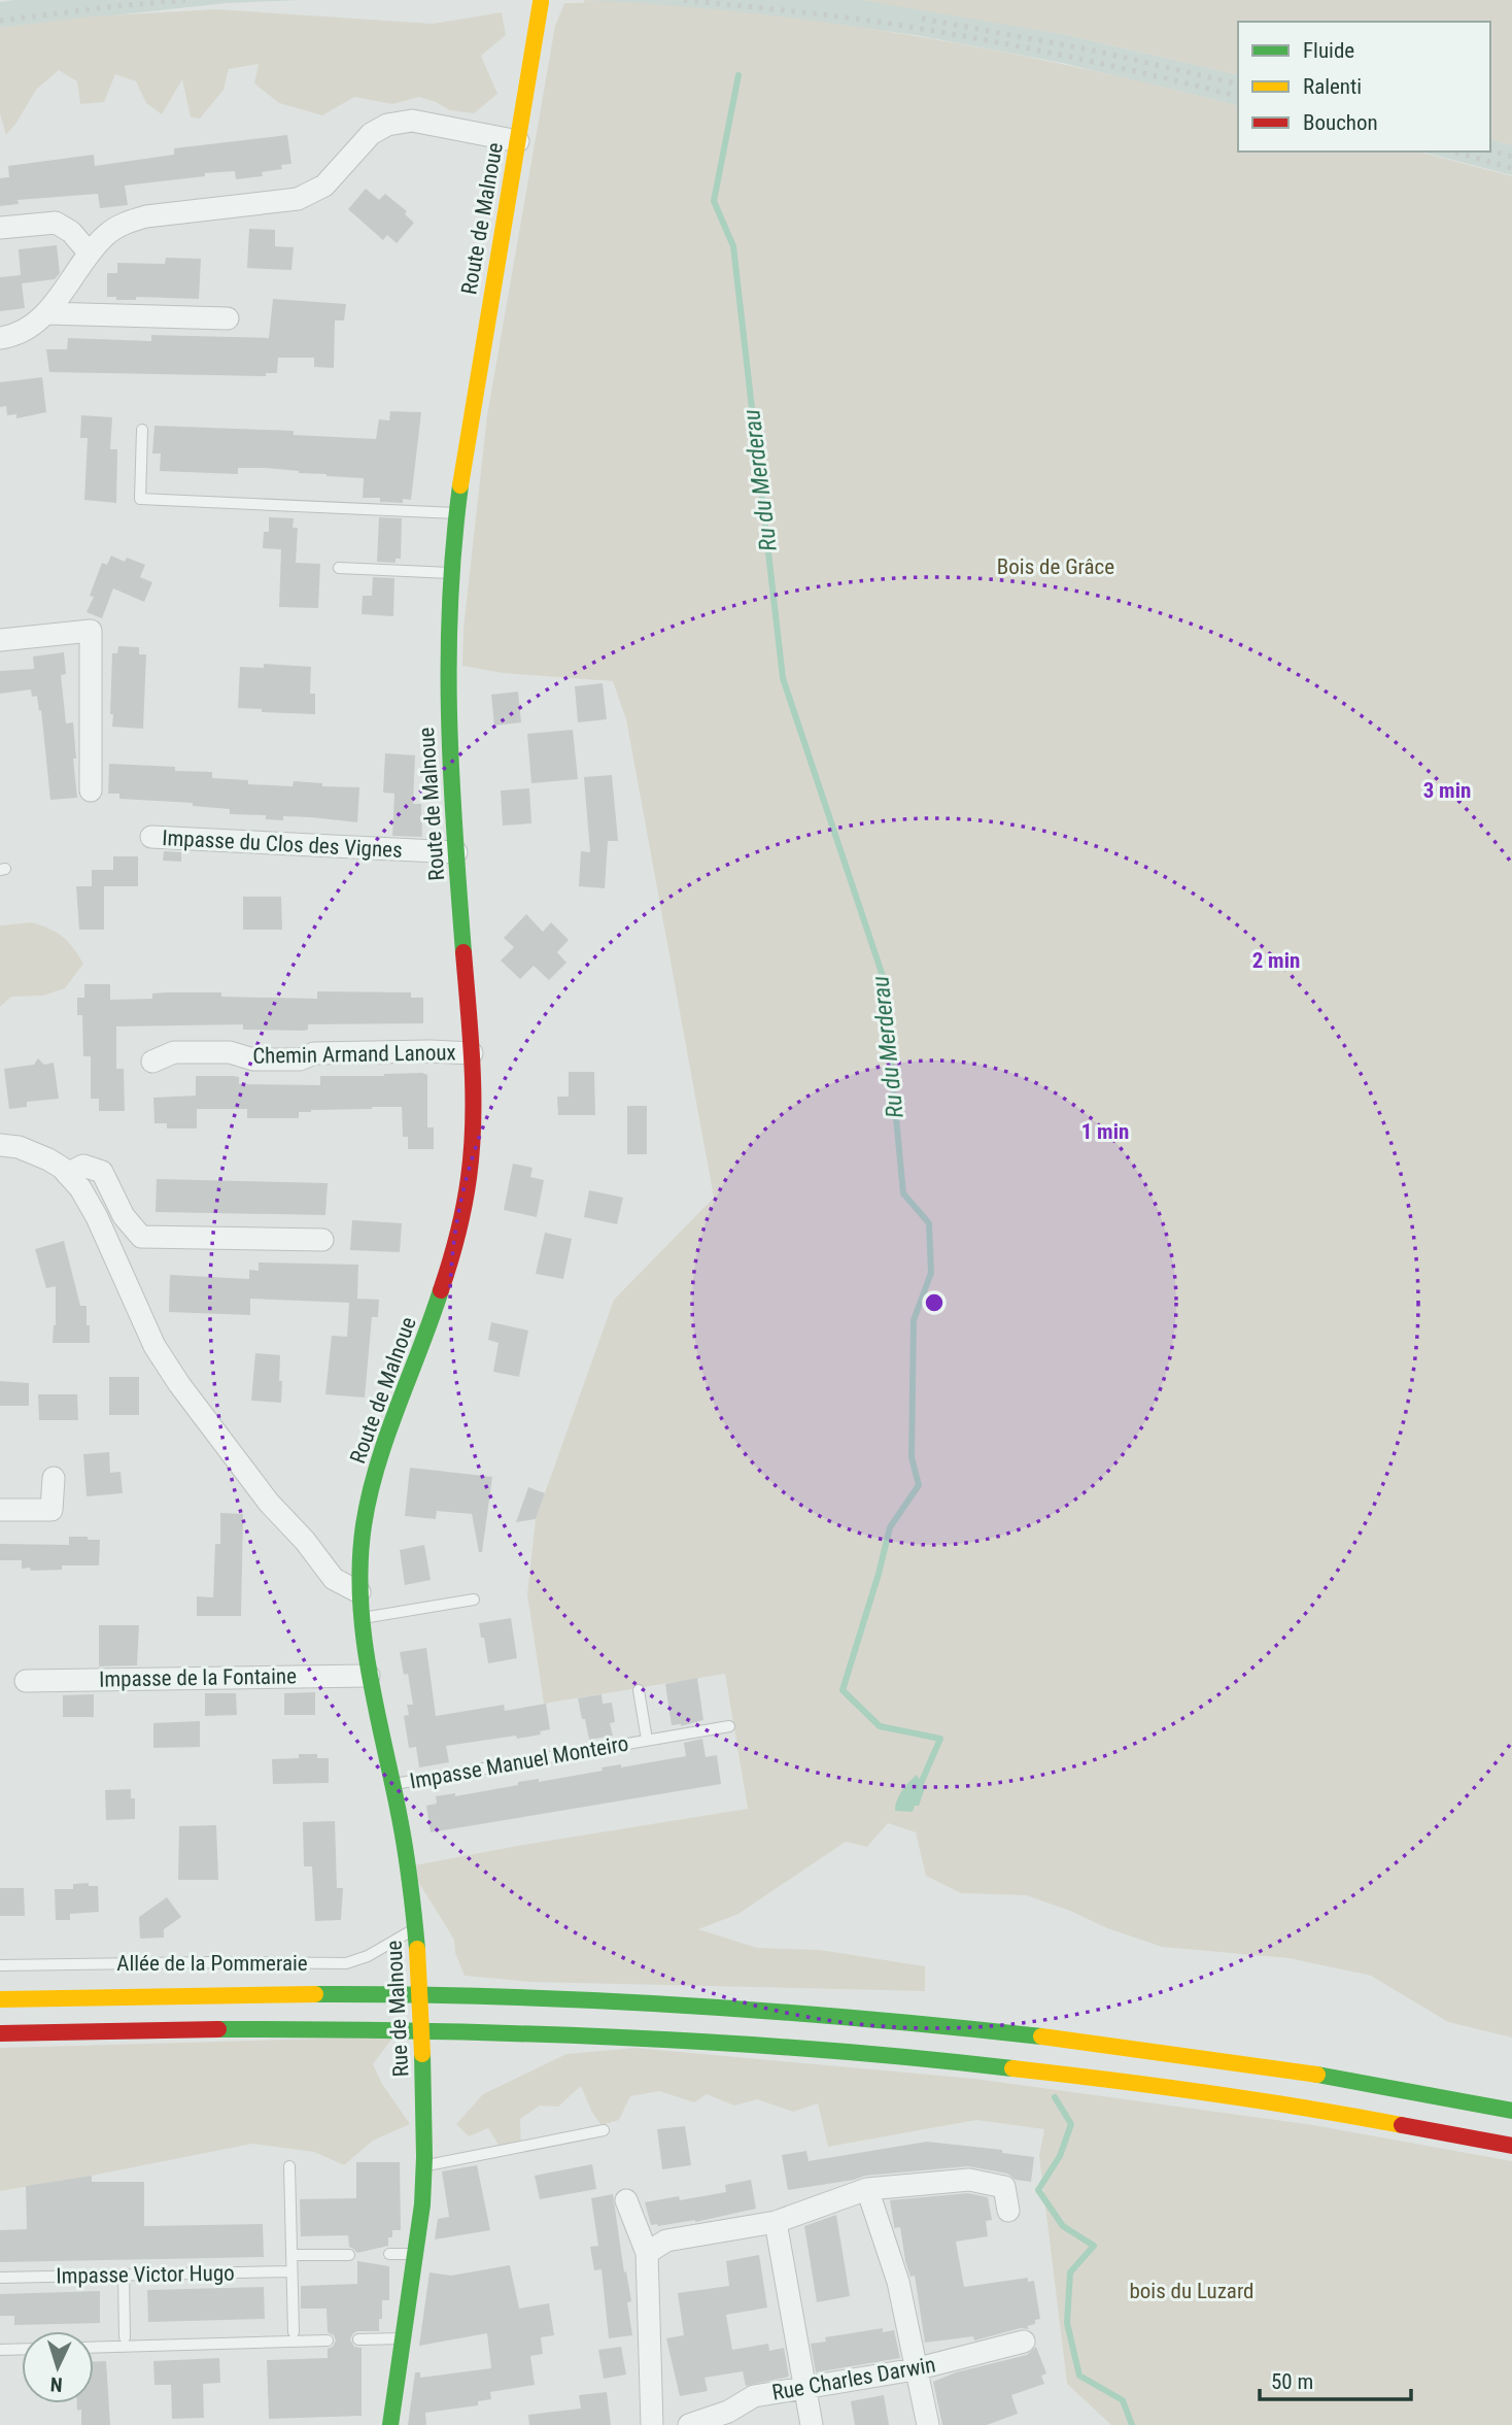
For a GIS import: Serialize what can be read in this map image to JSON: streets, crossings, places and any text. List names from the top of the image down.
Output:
{
  "streets": {
    "main road": ["Route de Malnoue", "Rue de Malnoue"],
    "street": [
      "Impasse du Clos des Vignes",
      "Chemin Armand Lanoux",
      "Impasse de la Fontaine",
      "Rue Charles Darwin"
    ],
    "lane": ["Impasse Manuel Monteiro", "Allée de la Pommeraie", "Impasse Victor Hugo"]
  },
  "crossings": [
    ["Route de Malnoue", "Impasse du Clos des Vignes"],
    ["Route de Malnoue", "Chemin Armand Lanoux"],
    ["Route de Malnoue", "Rue de Malnoue"],
    ["Impasse de la Fontaine", "Rue de Malnoue"],
    ["Impasse Manuel Monteiro", "Rue de Malnoue"],
    ["Allée de la Pommeraie", "Rue de Malnoue"]
  ],
  "water": ["Ru du Merderau"],
  "parks": ["Bois de Grâce", "bois du Luzard"],
  "legend": ["Fluide", "Ralenti", "Bouchon"],
  "scale_bar": "50 m",
  "north": "bottom",
  "rings": ["3 min", "2 min", "1 min"]
}
